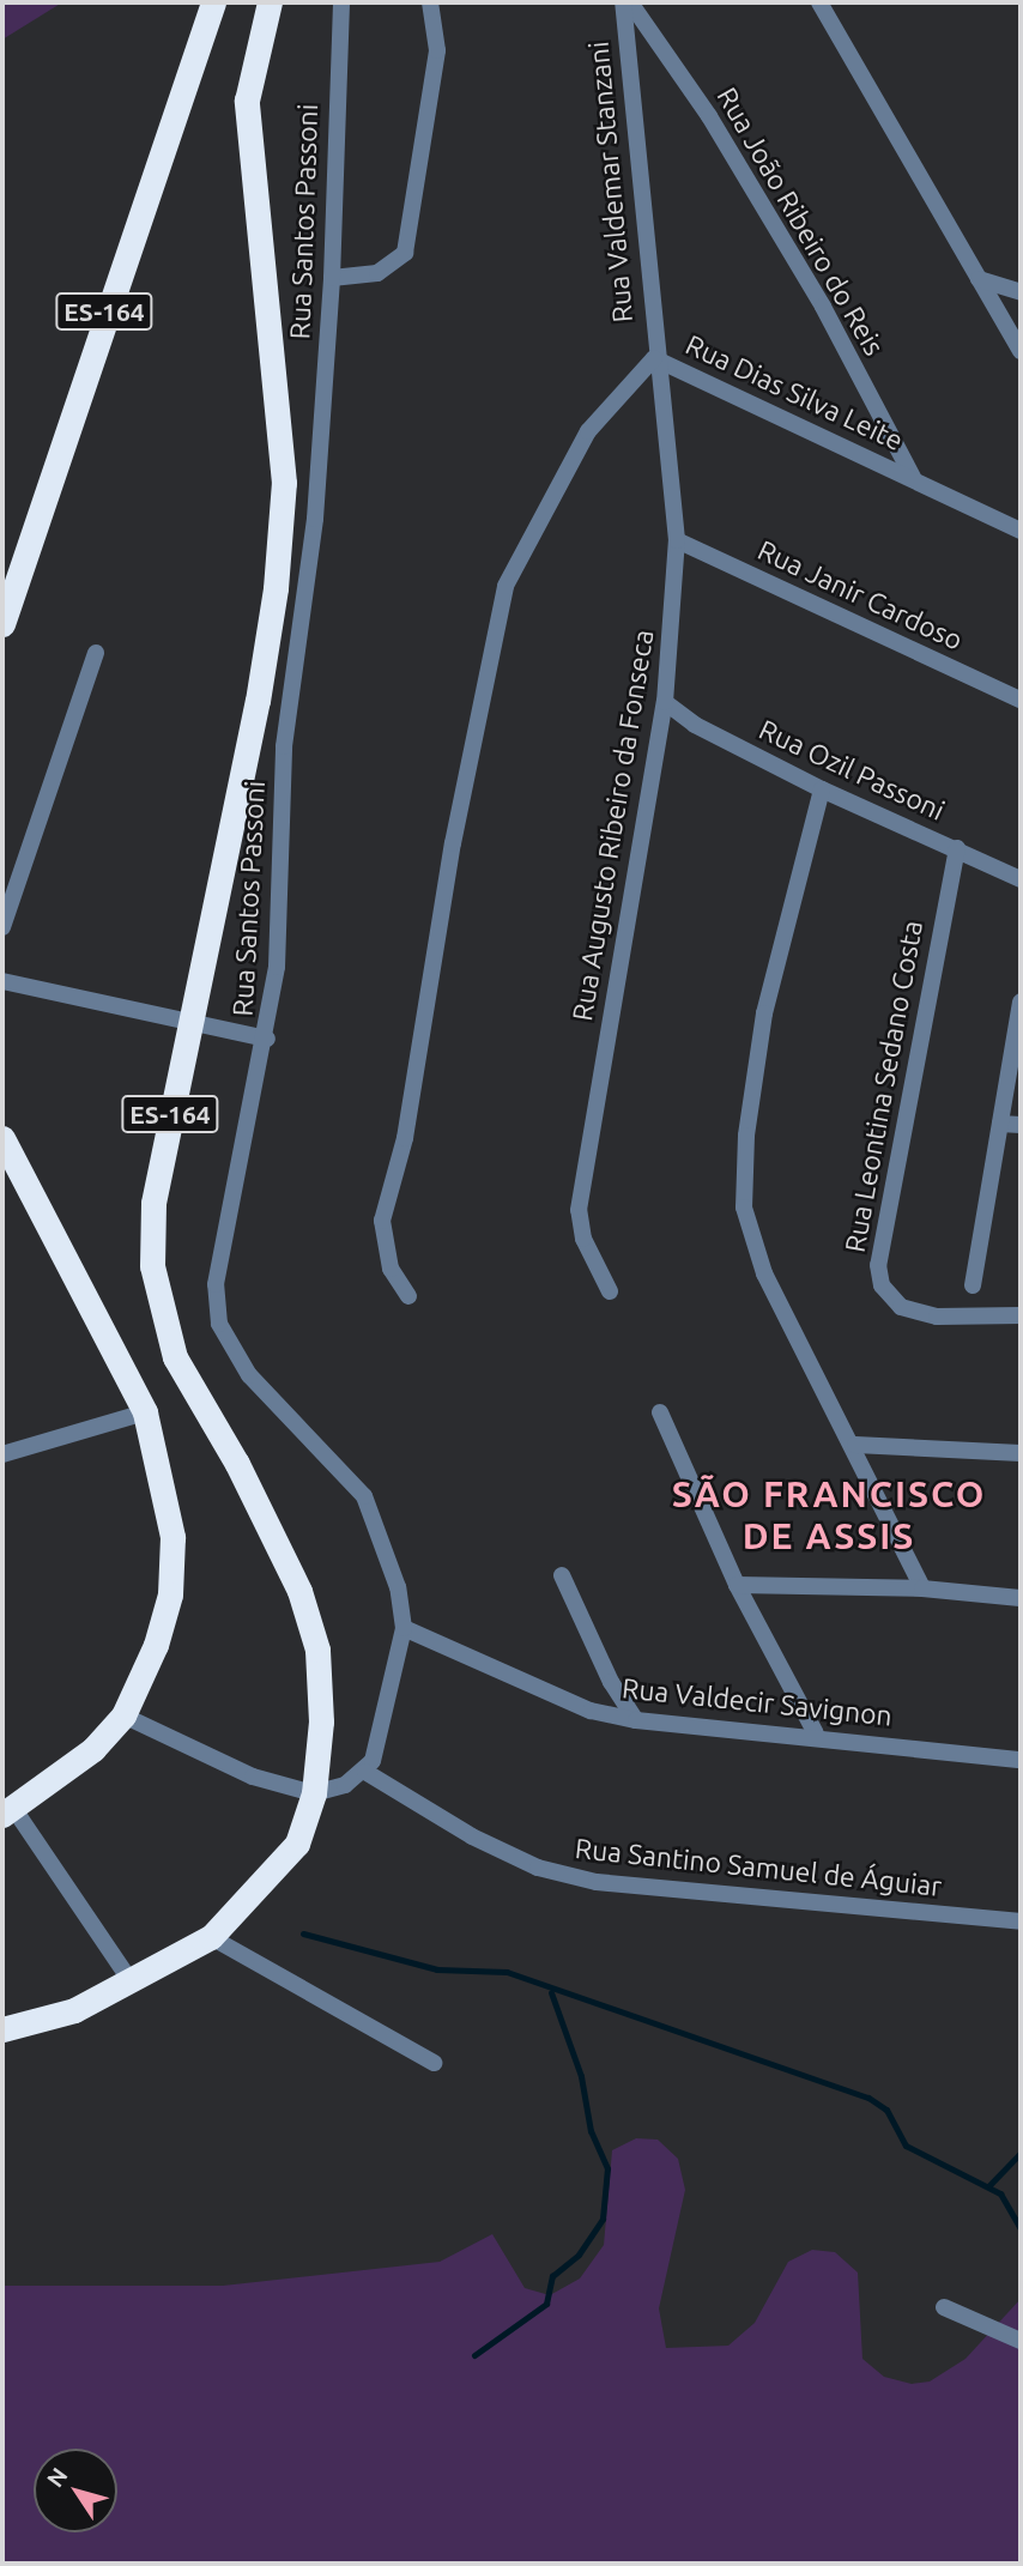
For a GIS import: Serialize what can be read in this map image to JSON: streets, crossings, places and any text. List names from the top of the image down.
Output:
{
  "streets": {
    "highway": ["ES-164"],
    "street": [
      "Rua Valdemar Stanzani",
      "Rua Santos Passoni",
      "Rua João Ribeiro do Reis",
      "Rua Dias Silva Leite",
      "Rua Janir Cardoso",
      "Rua Ozil Passoni",
      "Rua Augusto Ribeiro da Fonseca",
      "Rua Leontina Sedano Costa",
      "Rua Valdecir Savignon",
      "Rua Santino Samuel de Águiar"
    ]
  },
  "crossings": [
    ["Rua Valdemar Stanzani", "Rua Dias Silva Leite"],
    ["Rua Valdemar Stanzani", "Rua Augusto Ribeiro da Fonseca"],
    ["Rua Santos Passoni", "Rua Valdecir Savignon"],
    ["Rua Santos Passoni", "Rua Santino Samuel de Águiar"],
    ["Rua João Ribeiro do Reis", "Rua Dias Silva Leite"],
    ["Rua Dias Silva Leite", "Rua Augusto Ribeiro da Fonseca"],
    ["Rua Janir Cardoso", "Rua Augusto Ribeiro da Fonseca"],
    ["Rua Ozil Passoni", "Rua Augusto Ribeiro da Fonseca"],
    ["Rua Ozil Passoni", "Rua Leontina Sedano Costa"]
  ],
  "districts": ["SÃO FRANCISCO DE ASSIS"],
  "north": "top left"
}
